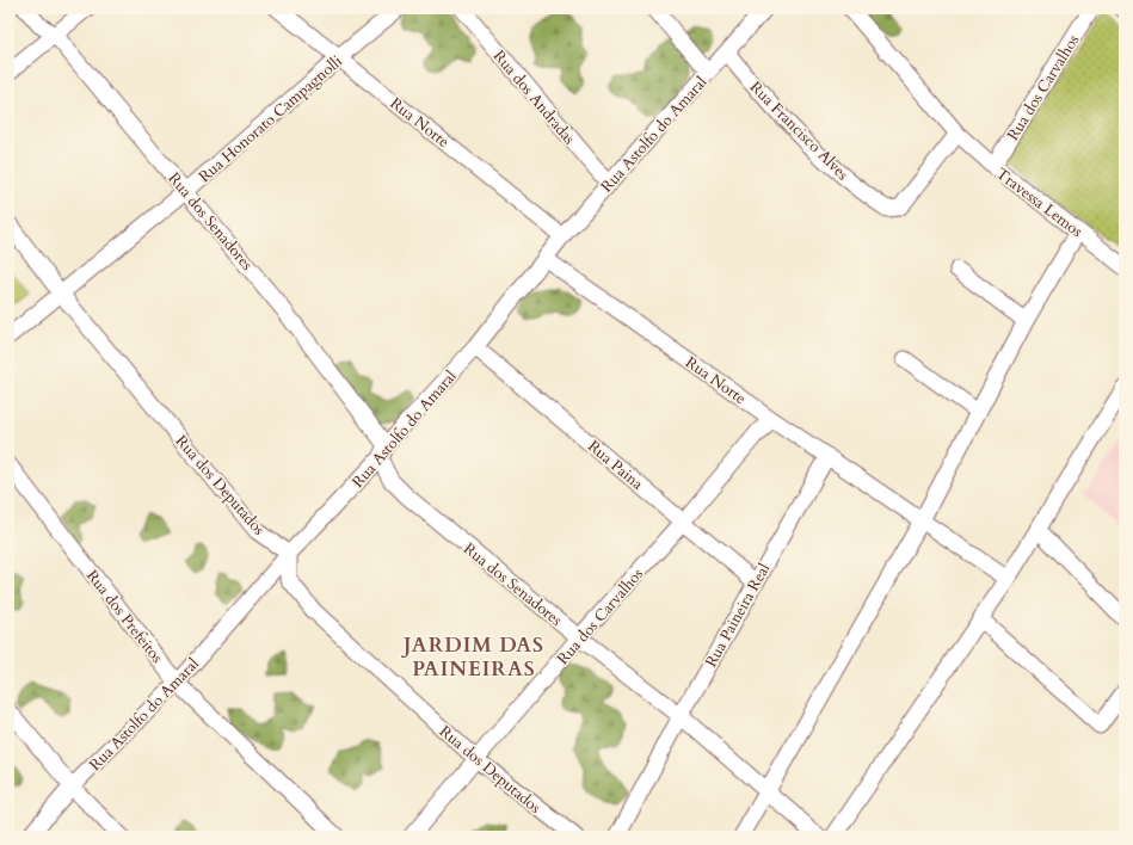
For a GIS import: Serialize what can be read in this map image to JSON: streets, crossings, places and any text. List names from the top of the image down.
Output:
{
  "streets": {
    "street": [
      "Rua dos Carvalhos",
      "Rua dos Andradas",
      "Rua Honorato Campagnolli",
      "Rua Norte",
      "Rua Francisco Alves",
      "Rua Astolfo do Amaral",
      "Travessa Lemos",
      "Rua dos Senadores",
      "Rua Paina",
      "Rua dos Deputados",
      "Rua Paineira Real",
      "Rua dos Prefeitos"
    ]
  },
  "crossings": [
    ["Rua dos Carvalhos", "Rua Norte"],
    ["Rua dos Carvalhos", "Travessa Lemos"],
    ["Rua dos Carvalhos", "Rua dos Senadores"],
    ["Rua dos Carvalhos", "Rua Paina"],
    ["Rua dos Carvalhos", "Rua dos Deputados"],
    ["Rua dos Andradas", "Rua Astolfo do Amaral"],
    ["Rua Honorato Campagnolli", "Rua Norte"],
    ["Rua Honorato Campagnolli", "Rua dos Senadores"],
    ["Rua Honorato Campagnolli", "Rua dos Deputados"],
    ["Rua Norte", "Rua Astolfo do Amaral"],
    ["Rua Francisco Alves", "Rua Astolfo do Amaral"],
    ["Rua Francisco Alves", "Travessa Lemos"],
    ["Rua Astolfo do Amaral", "Rua dos Senadores"],
    ["Rua Astolfo do Amaral", "Rua Paina"],
    ["Rua Astolfo do Amaral", "Rua dos Deputados"],
    ["Rua Astolfo do Amaral", "Rua dos Prefeitos"],
    ["Rua dos Senadores", "Rua Paineira Real"],
    ["Rua Paina", "Rua Paineira Real"]
  ],
  "districts": ["JARDIM DAS PAINEIRAS"]
}
